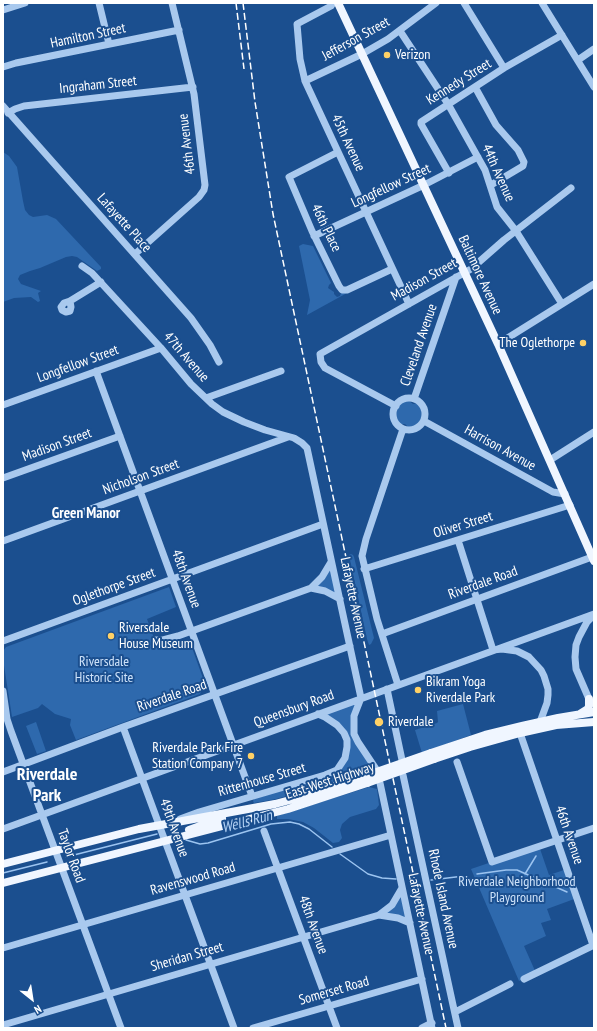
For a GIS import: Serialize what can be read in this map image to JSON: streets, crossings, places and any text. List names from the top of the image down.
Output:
{
  "streets": {
    "main road": ["Baltimore Avenue", "East-West Highway"],
    "street": [
      "Hamilton Street",
      "Jefferson Street",
      "Kennedy Street",
      "Ingraham Street",
      "45th Avenue",
      "46th Avenue",
      "44th Avenue",
      "Longfellow Street",
      "Lafayette Place",
      "46th Place",
      "Madison Street",
      "Cleveland Avenue",
      "47th Avenue",
      "Harrison Avenue",
      "Nicholson Street",
      "Oliver Street",
      "48th Avenue",
      "Riverdale Road",
      "Oglethorpe Street",
      "Lafayette Avenue",
      "Queensbury Road",
      "Rittenhouse Street",
      "49th Avenue",
      "Taylor Road",
      "Ravenswood Road",
      "Rhode Island Avenue",
      "Sheridan Street",
      "Somerset Road"
    ]
  },
  "crossings": [
    ["Hamilton Street", "46th Avenue"],
    ["Jefferson Street", "45th Avenue"],
    ["Jefferson Street", "44th Avenue"],
    ["Jefferson Street", "Baltimore Avenue"],
    ["Kennedy Street", "44th Avenue"],
    ["Kennedy Street", "Longfellow Street"],
    ["Ingraham Street", "46th Avenue"],
    ["Ingraham Street", "Lafayette Place"],
    ["45th Avenue", "Longfellow Street"],
    ["45th Avenue", "46th Place"],
    ["45th Avenue", "Baltimore Avenue"],
    ["45th Avenue", "Madison Street"],
    ["46th Avenue", "Lafayette Place"],
    ["46th Avenue", "East-West Highway"],
    ["44th Avenue", "Longfellow Street"],
    ["44th Avenue", "Madison Street"],
    ["Longfellow Street", "46th Place"],
    ["Longfellow Street", "Baltimore Avenue"],
    ["Longfellow Street", "47th Avenue"],
    ["Longfellow Street", "48th Avenue"],
    ["Baltimore Avenue", "Madison Street"],
    ["Baltimore Avenue", "Harrison Avenue"],
    ["Baltimore Avenue", "Oliver Street"],
    ["Baltimore Avenue", "Riverdale Road"],
    ["Madison Street", "Cleveland Avenue"],
    ["Madison Street", "Harrison Avenue"],
    ["Madison Street", "48th Avenue"],
    ["Cleveland Avenue", "Harrison Avenue"],
    ["47th Avenue", "Nicholson Street"],
    ["47th Avenue", "Lafayette Avenue"],
    ["Nicholson Street", "48th Avenue"],
    ["Nicholson Street", "Lafayette Avenue"],
    ["48th Avenue", "Riverdale Road"],
    ["48th Avenue", "Oglethorpe Street"],
    ["48th Avenue", "Queensbury Road"],
    ["48th Avenue", "Rittenhouse Street"],
    ["48th Avenue", "Ravenswood Road"],
    ["48th Avenue", "Sheridan Street"],
    ["48th Avenue", "Somerset Road"],
    ["Riverdale Road", "Lafayette Avenue"],
    ["Riverdale Road", "49th Avenue"],
    ["Riverdale Road", "Taylor Road"],
    ["Oglethorpe Street", "Lafayette Avenue"],
    ["Lafayette Avenue", "Queensbury Road"],
    ["Lafayette Avenue", "Ravenswood Road"],
    ["Lafayette Avenue", "Sheridan Street"],
    ["Lafayette Avenue", "Somerset Road"],
    ["Queensbury Road", "49th Avenue"],
    ["Queensbury Road", "Taylor Road"],
    ["Rittenhouse Street", "East-West Highway"],
    ["East-West Highway", "49th Avenue"],
    ["East-West Highway", "Taylor Road"],
    ["49th Avenue", "Ravenswood Road"],
    ["49th Avenue", "Sheridan Street"],
    ["Taylor Road", "Ravenswood Road"],
    ["Taylor Road", "Sheridan Street"]
  ],
  "districts": ["Green Manor", "Riverdale Park"],
  "water": ["Wells Run"],
  "parks": ["Riversdale Historic Site", "Riverdale Neighborhood Playground"],
  "places": [
    "Verizon",
    "The Oglethorpe",
    "Riversdale House Museum",
    "Bikram Yoga Riverdale Park",
    "Riverdale",
    "Riverdale Park Fire Station Company 7"
  ],
  "north": "bottom right"
}
